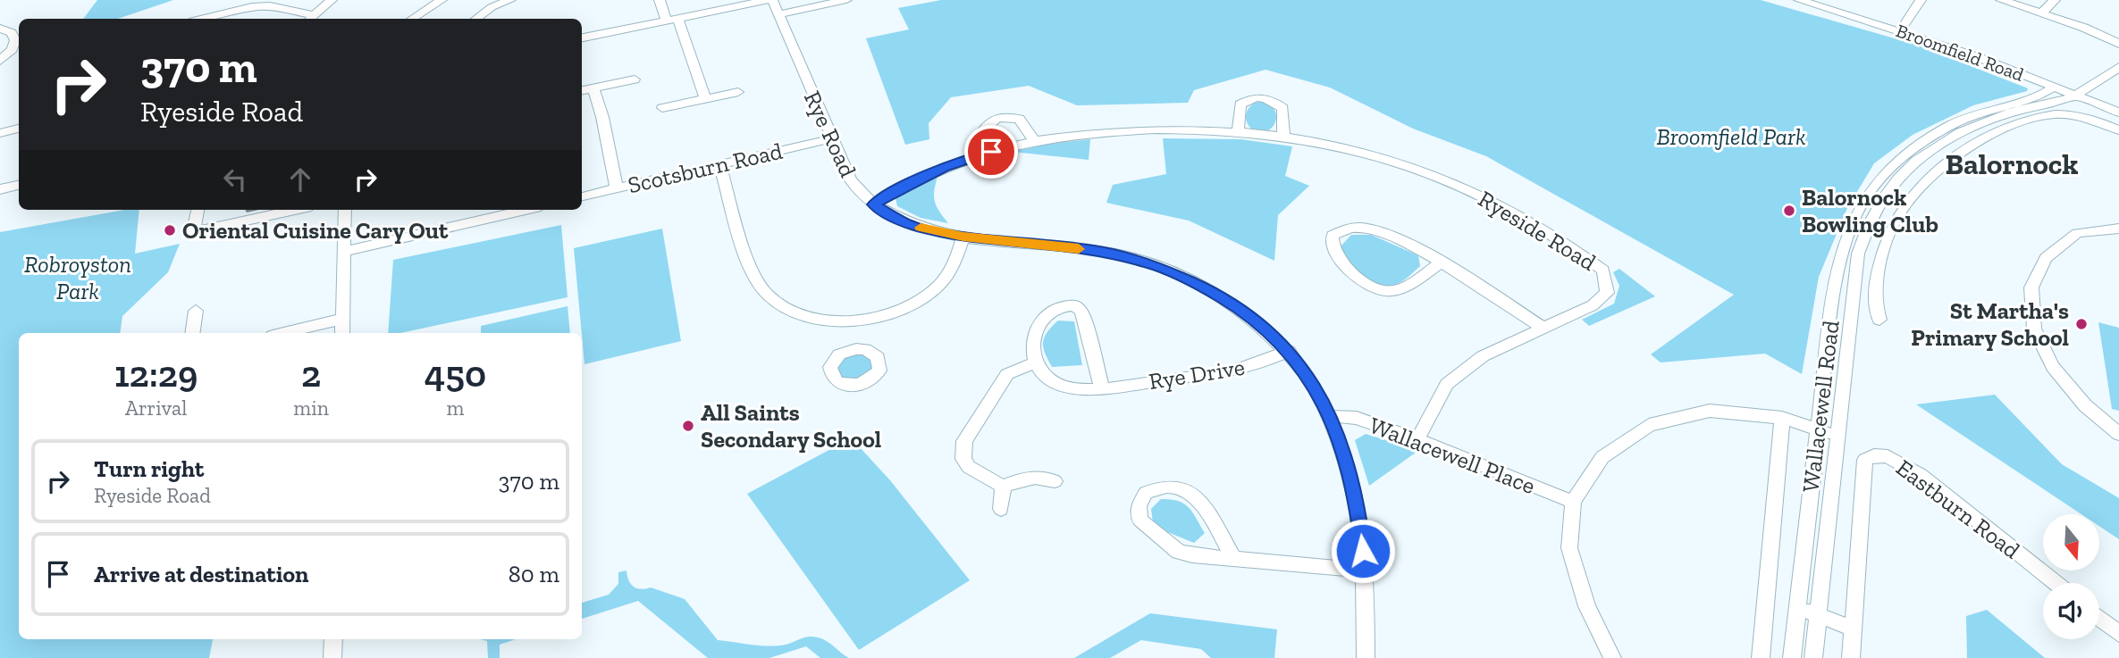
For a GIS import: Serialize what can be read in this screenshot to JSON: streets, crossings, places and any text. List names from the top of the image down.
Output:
{
  "streets": {
    "street": [
      "Broomfield Road",
      "Rye Road",
      "Scotsburn Road",
      "Ryeside Road",
      "Rye Drive",
      "Wallacewell Road",
      "Wallacewell Place",
      "Eastburn Road"
    ]
  },
  "crossings": [
    ["Broomfield Road", "Wallacewell Road"],
    ["Rye Road", "Scotsburn Road"],
    ["Rye Road", "Ryeside Road"],
    ["Rye Road", "Rye Drive"],
    ["Rye Road", "Wallacewell Place"],
    ["Ryeside Road", "Wallacewell Place"]
  ],
  "districts": ["Balornock"],
  "parks": ["Broomfield Park", "Robroyston Park"],
  "places": [
    "Balornock Bowling Club",
    "Oriental Cuisine Cary Out",
    "St Martha's Primary School",
    "All Saints Secondary School"
  ],
  "north": "bottom",
  "page": {
    "turn": ["370 m", "Ryeside Road"],
    "eta": [
      "12:29",
      "Arrival",
      "2",
      "min",
      "450",
      "m"
    ],
    "list": [
      {
        "name": "Turn right",
        "note": "Ryeside Road",
        "value": "370 m"
      },
      {
        "name": "Arrive at destination",
        "value": "80 m"
      }
    ]
  }
}
